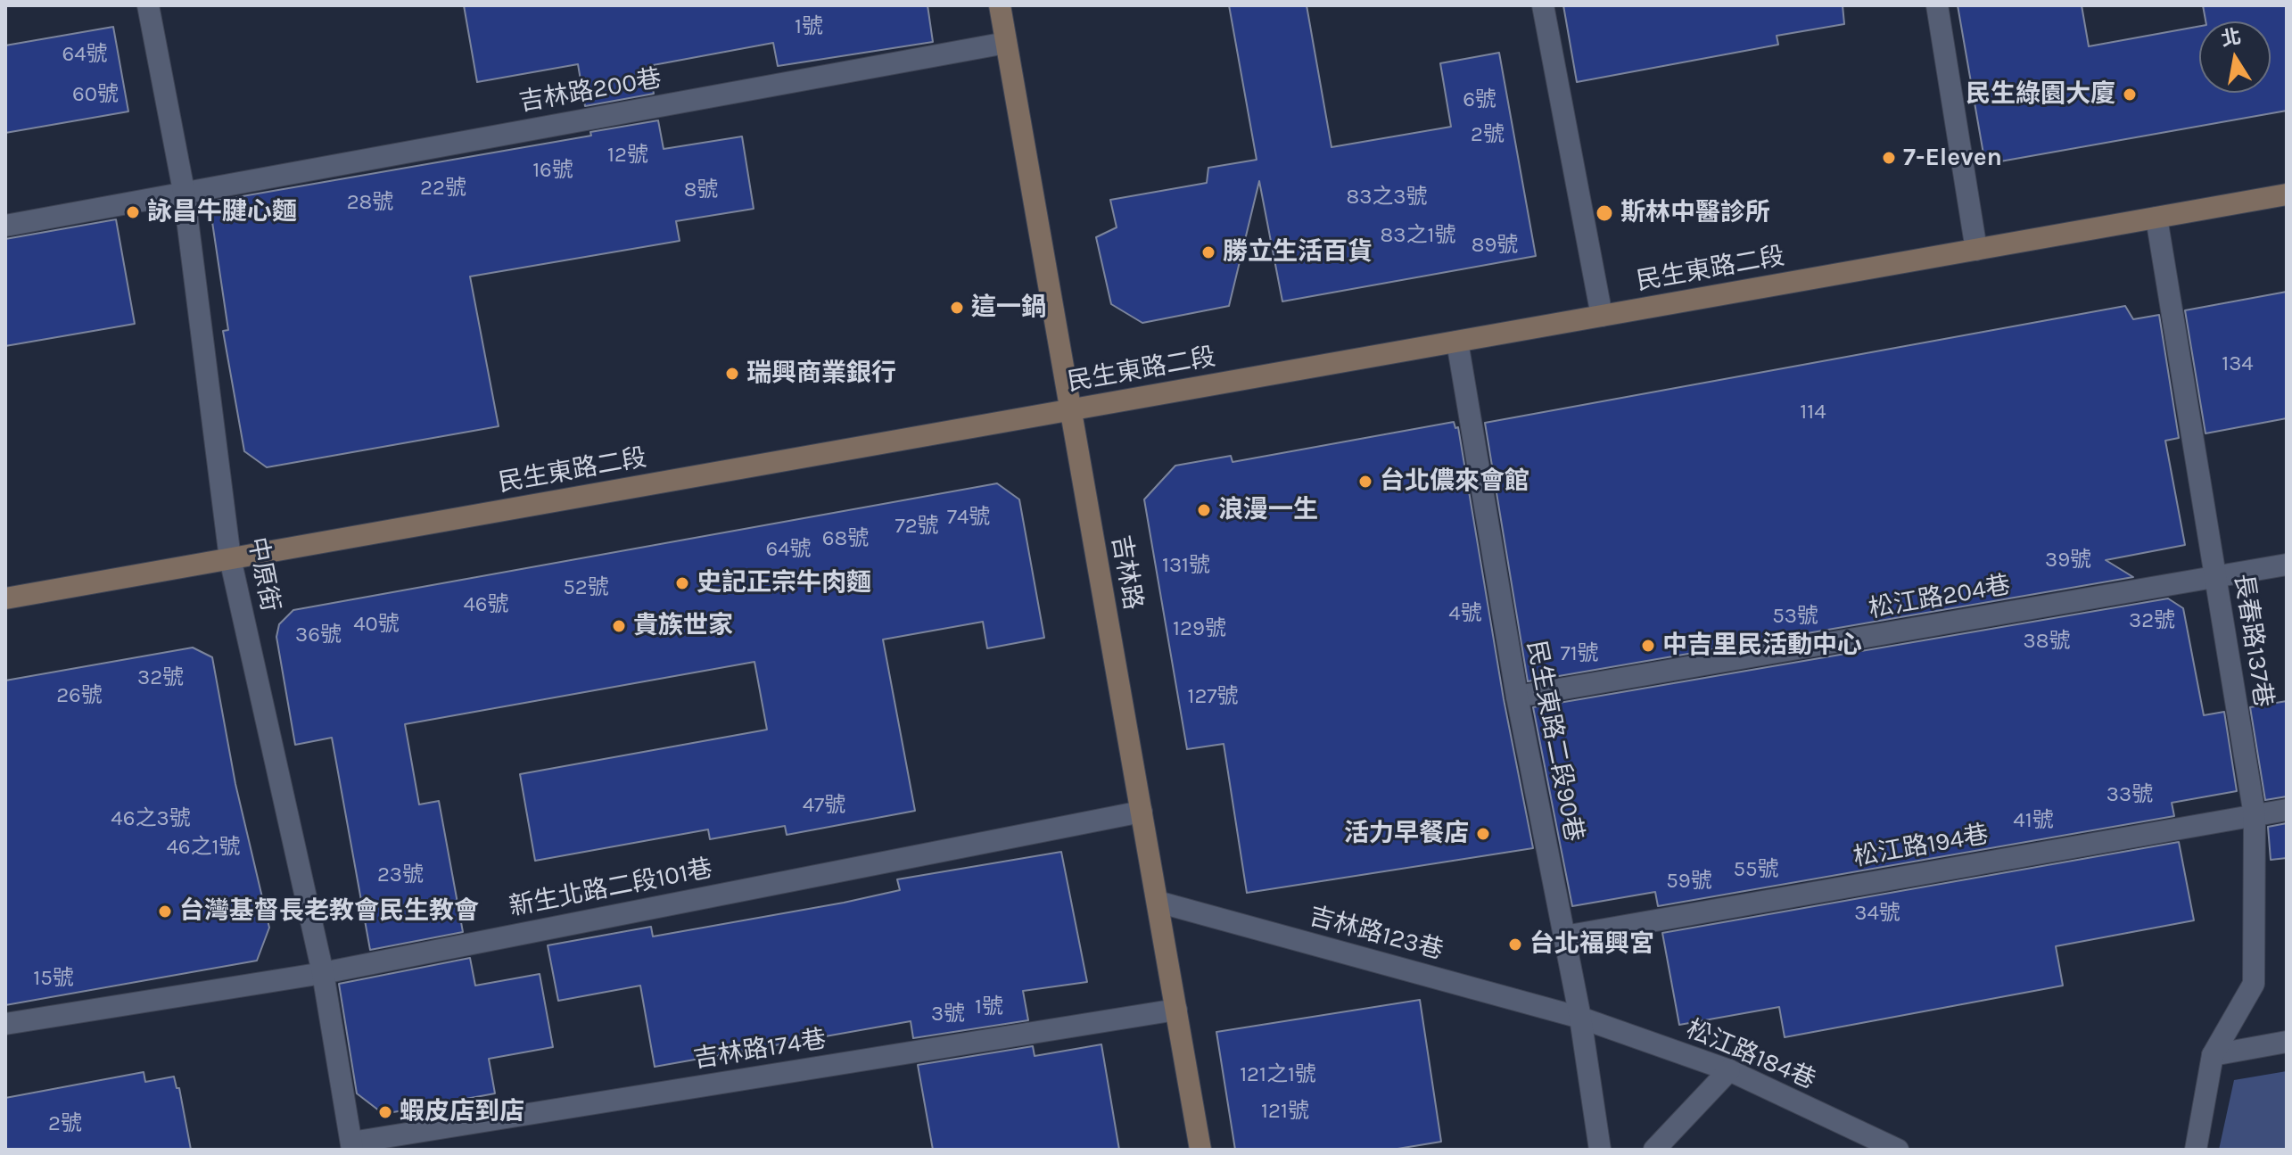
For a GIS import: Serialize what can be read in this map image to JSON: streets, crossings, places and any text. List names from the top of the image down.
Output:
{
  "streets": {
    "street": [
      "吉林路200巷",
      "民生東路二段",
      "吉林路",
      "中原街",
      "松江路204巷",
      "長春路137巷",
      "民生東路二段90巷",
      "松江路194巷",
      "新生北路二段101巷",
      "吉林路123巷",
      "吉林路174巷",
      "松江路184巷"
    ]
  },
  "crossings": [
    ["吉林路200巷", "吉林路"],
    ["吉林路200巷", "中原街"],
    ["民生東路二段", "吉林路"],
    ["民生東路二段", "中原街"],
    ["民生東路二段", "長春路137巷"],
    ["民生東路二段", "民生東路二段90巷"],
    ["吉林路", "新生北路二段101巷"],
    ["吉林路", "吉林路123巷"],
    ["吉林路", "吉林路174巷"],
    ["中原街", "新生北路二段101巷"],
    ["中原街", "吉林路174巷"],
    ["松江路204巷", "長春路137巷"],
    ["松江路204巷", "民生東路二段90巷"],
    ["長春路137巷", "松江路194巷"],
    ["民生東路二段90巷", "松江路194巷"],
    ["民生東路二段90巷", "吉林路123巷"],
    ["民生東路二段90巷", "松江路184巷"],
    ["吉林路123巷", "松江路184巷"]
  ],
  "places": [
    "民生綠園大廈",
    "7-Eleven",
    "詠昌牛腱心麵",
    "斯林中醫診所",
    "勝立生活百貨",
    "這一鍋",
    "瑞興商業銀行",
    "台北儂來會館",
    "浪漫一生",
    "史記正宗牛肉麵",
    "貴族世家",
    "中吉里民活動中心",
    "活力早餐店",
    "台灣基督長老教會民生教會",
    "台北福興宮",
    "蝦皮店到店"
  ],
  "house_numbers": [
    "1號",
    "64號",
    "60號",
    "6號",
    "2號",
    "12號",
    "16號",
    "22號",
    "8號",
    "83之3號",
    "28號",
    "83之1號",
    "89號",
    "134",
    "114",
    "74號",
    "72號",
    "68號",
    "64號",
    "39號",
    "131號",
    "52號",
    "46號",
    "4號",
    "53號",
    "32號",
    "40號",
    "129號",
    "36號",
    "38號",
    "71號",
    "32號",
    "26號",
    "127號",
    "33號",
    "47號",
    "46之3號",
    "41號",
    "46之1號",
    "55號",
    "23號",
    "59號",
    "34號",
    "15號",
    "1號",
    "3號",
    "121之1號",
    "121號",
    "2號"
  ],
  "north": "top"
}
